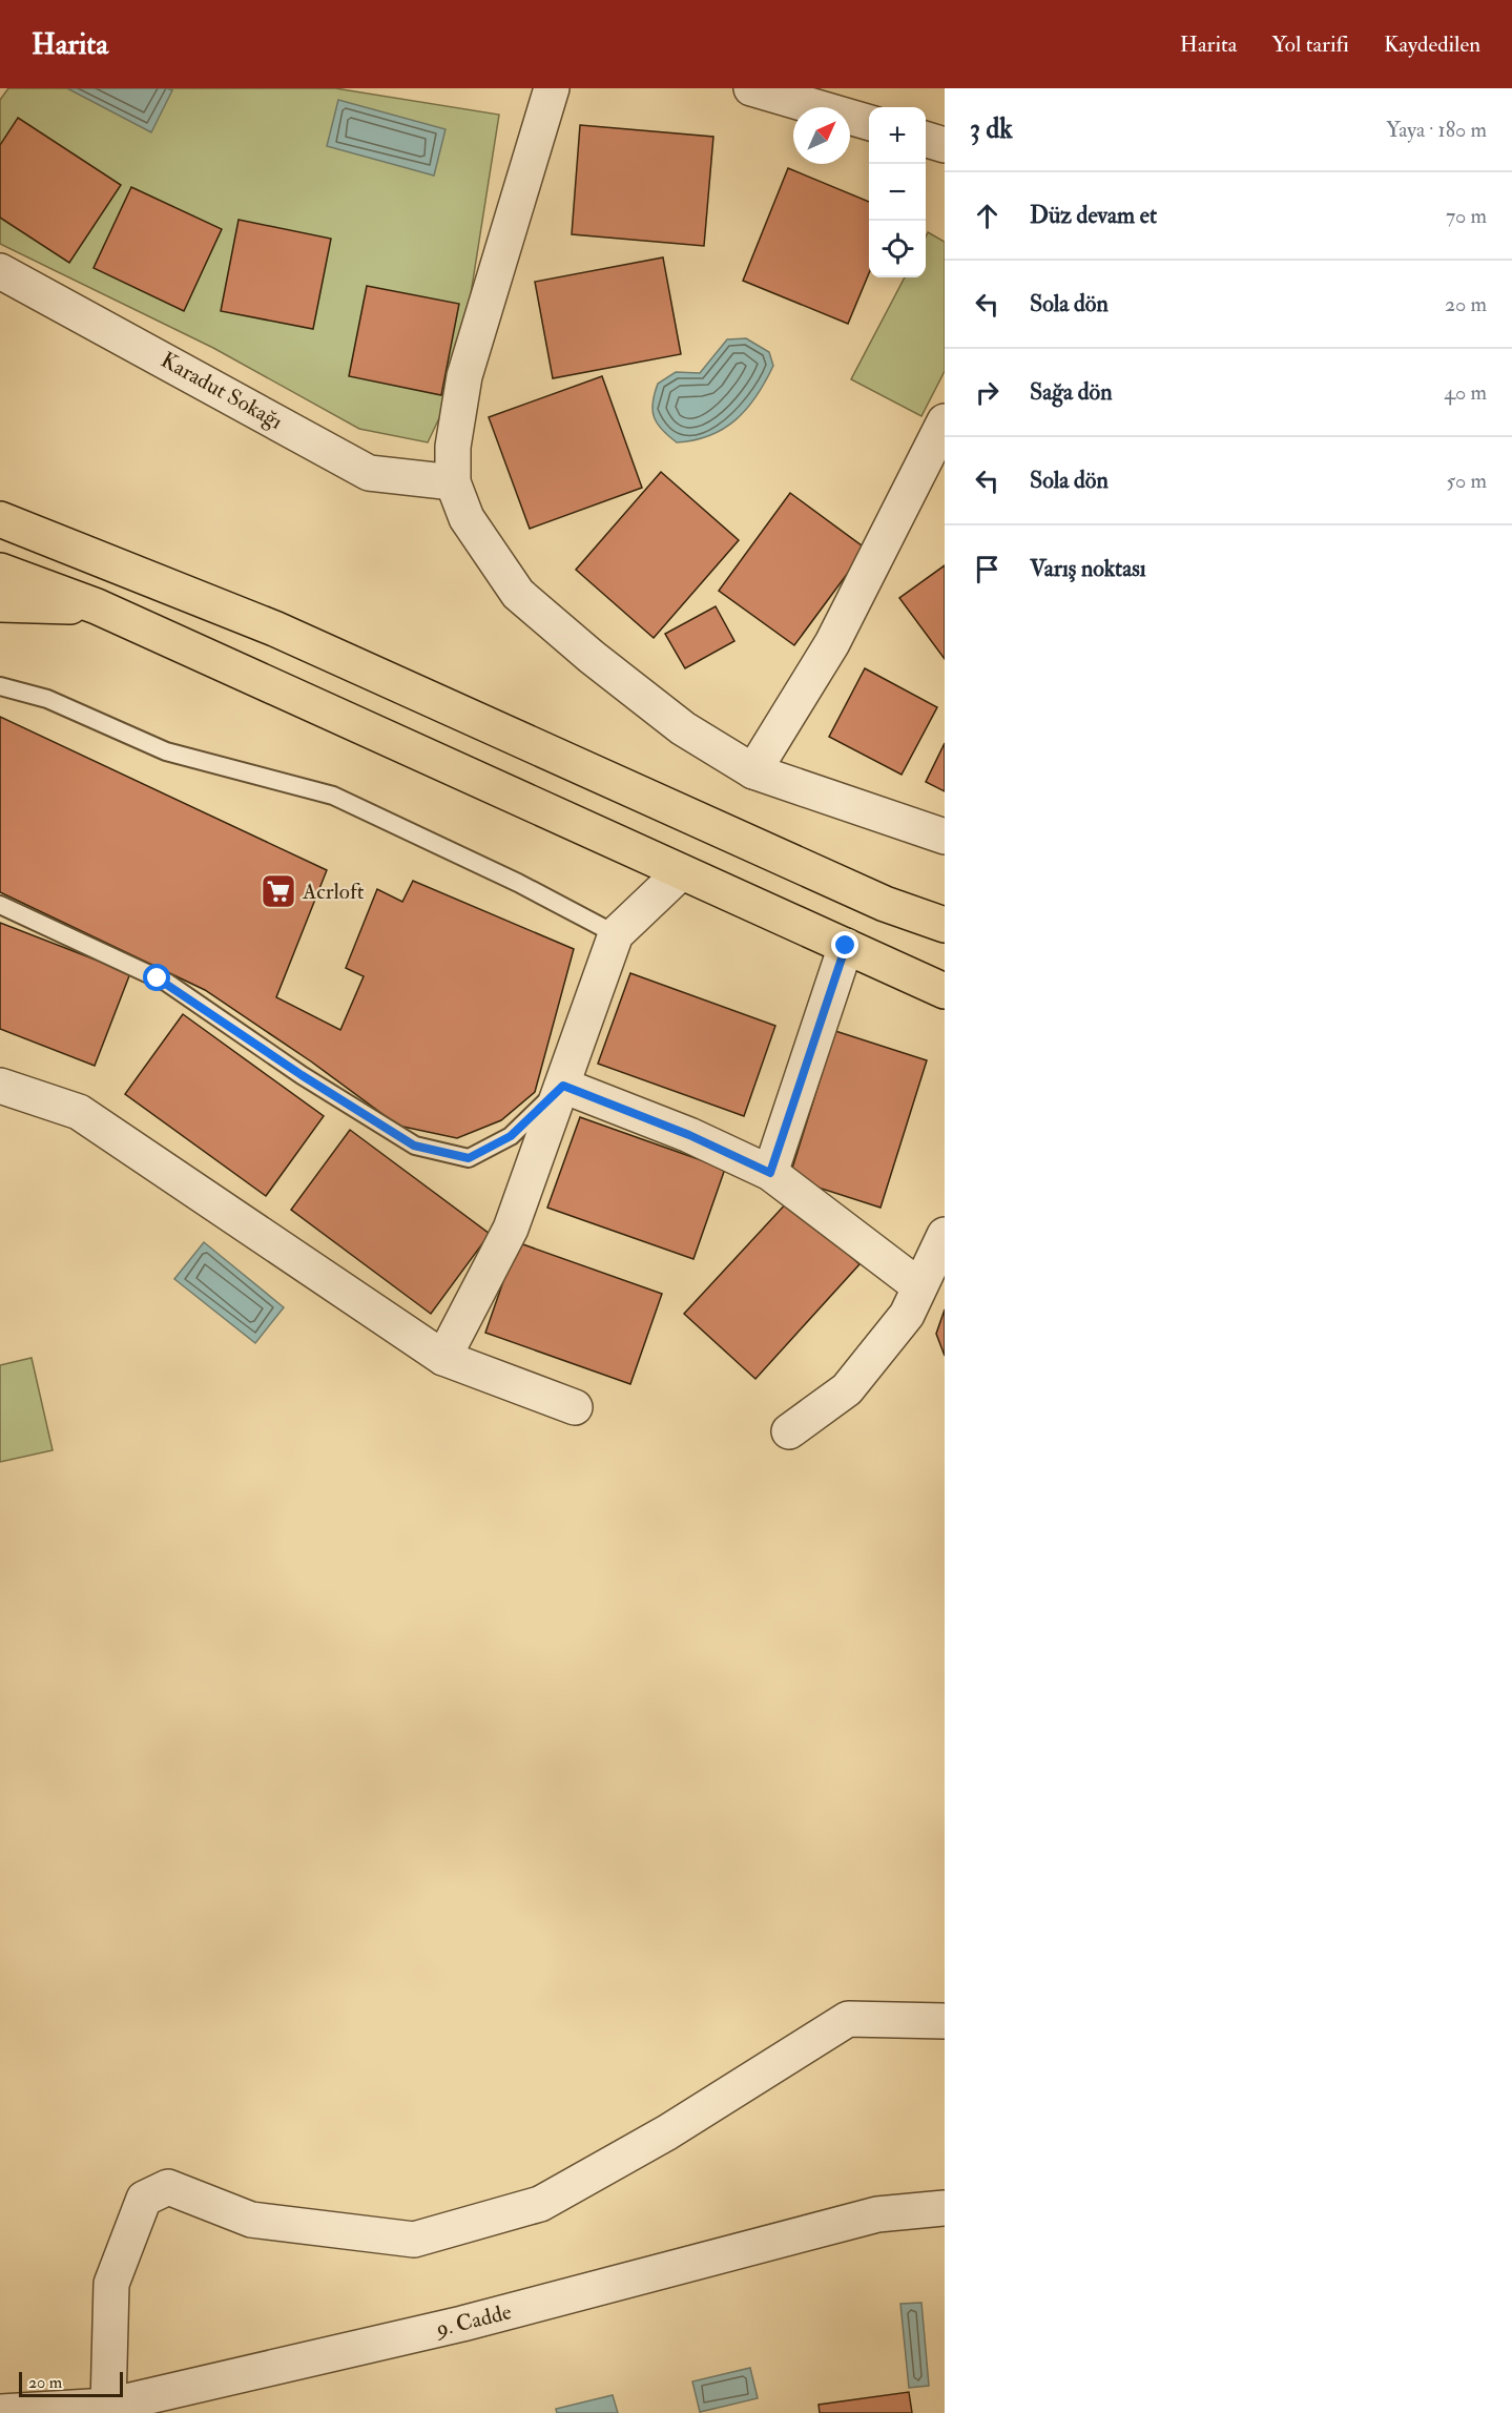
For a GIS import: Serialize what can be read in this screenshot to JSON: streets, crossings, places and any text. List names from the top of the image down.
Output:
{
  "streets": {
    "street": ["Karadut Sokağı", "9. Cadde"]
  },
  "places": {
    "supermarket": ["Acrloft"]
  },
  "scale_bar": "20 m",
  "north": "top right",
  "page": {
    "header": "Harita",
    "nav": ["Harita", "Yol tarifi", "Kaydedilen"],
    "heading": ["3 dk", "Yaya · 180 m"],
    "map_buttons": ["+", "−"],
    "list": [
      ["Düz devam et", "70 m"],
      ["Sola dön", "20 m"],
      ["Sağa dön", "40 m"],
      ["Sola dön", "50 m"],
      "Varış noktası"
    ],
    "scale": "20 m"
  }
}
